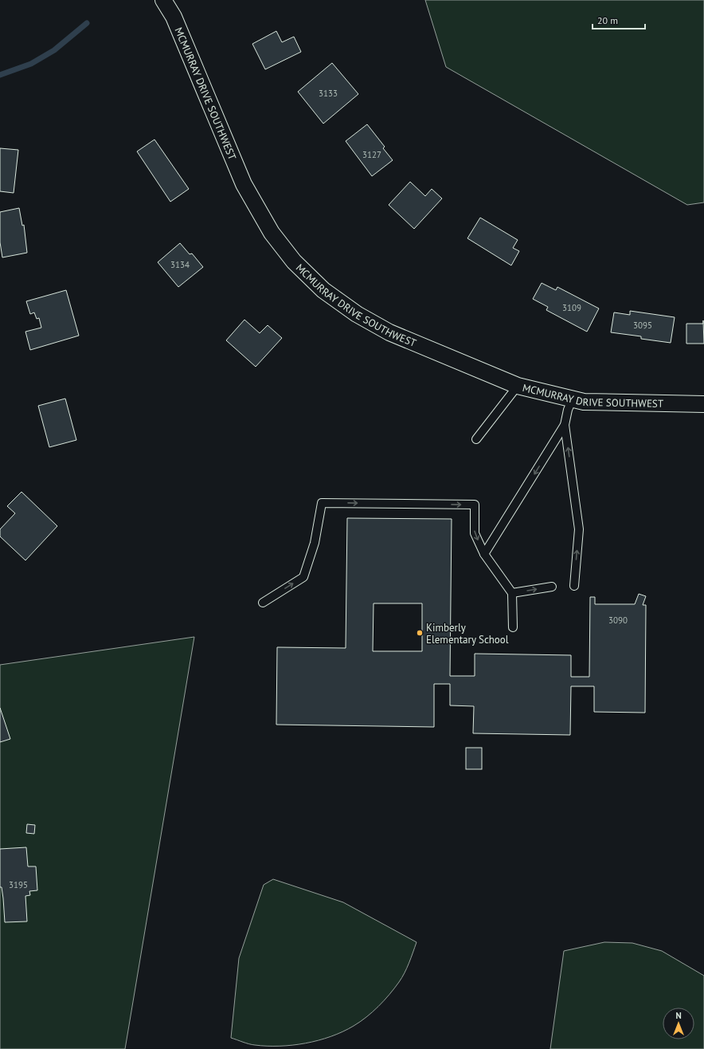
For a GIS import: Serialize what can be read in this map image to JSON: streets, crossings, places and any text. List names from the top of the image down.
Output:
{
  "streets": {
    "street": ["MCMURRAY DRIVE SOUTHWEST"]
  },
  "places": ["Kimberly Elementary School"],
  "house_numbers": [
    "3133",
    "3127",
    "3134",
    "3109",
    "3095",
    "3090",
    "3195"
  ],
  "scale_bar": "20 m",
  "north": "top"
}
